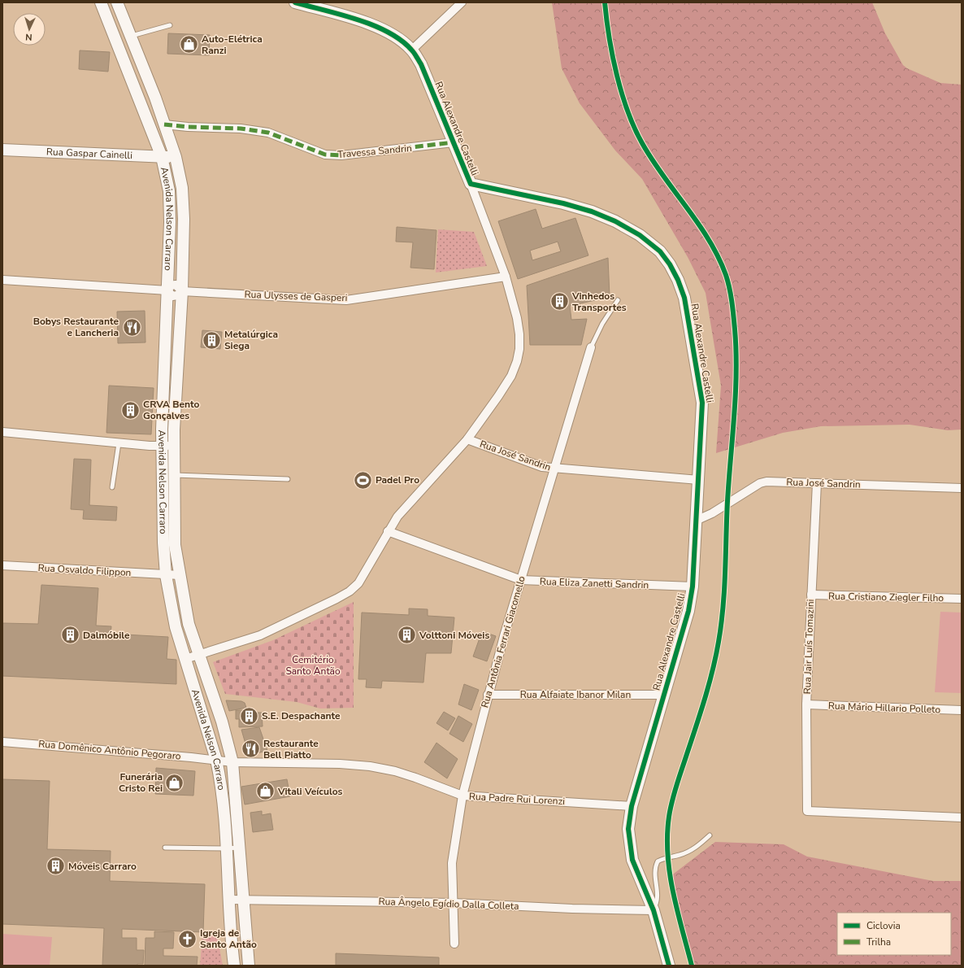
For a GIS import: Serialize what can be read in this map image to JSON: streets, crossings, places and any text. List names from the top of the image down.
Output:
{
  "streets": {
    "main road": ["Rua Alexandre Castelli", "Rua Gaspar Cainelli", "Avenida Nelson Carraro"],
    "street": [
      "Travessa Sandrin",
      "Rua Ulysses de Gasperi",
      "Rua José Sandrin",
      "Rua Osvaldo Filippon",
      "Rua Eliza Zanetti Sandrin",
      "Rua Cristiano Ziegler Filho",
      "Rua Antônia Ferrari Giacomello",
      "Rua Jair Luís Tomazini",
      "Rua Alfaiate Ibanor Milan",
      "Rua Mário Hillario Polleto",
      "Rua Domênico Antônio Pegoraro",
      "Rua Padre Rui Lorenzi",
      "Rua Ângelo Egídio Dalla Colleta"
    ]
  },
  "crossings": [
    ["Rua Alexandre Castelli", "Travessa Sandrin"],
    ["Rua Alexandre Castelli", "Rua José Sandrin"],
    ["Rua Alexandre Castelli", "Rua Eliza Zanetti Sandrin"],
    ["Rua Alexandre Castelli", "Rua Alfaiate Ibanor Milan"],
    ["Rua Alexandre Castelli", "Rua Padre Rui Lorenzi"],
    ["Rua Alexandre Castelli", "Rua Ângelo Egídio Dalla Colleta"],
    ["Travessa Sandrin", "Avenida Nelson Carraro"],
    ["Rua Gaspar Cainelli", "Avenida Nelson Carraro"],
    ["Avenida Nelson Carraro", "Rua Ulysses de Gasperi"],
    ["Avenida Nelson Carraro", "Rua Osvaldo Filippon"],
    ["Avenida Nelson Carraro", "Rua Domênico Antônio Pegoraro"],
    ["Avenida Nelson Carraro", "Rua Padre Rui Lorenzi"],
    ["Avenida Nelson Carraro", "Rua Ângelo Egídio Dalla Colleta"],
    ["Rua José Sandrin", "Rua Antônia Ferrari Giacomello"],
    ["Rua José Sandrin", "Rua Jair Luís Tomazini"],
    ["Rua Eliza Zanetti Sandrin", "Rua Antônia Ferrari Giacomello"],
    ["Rua Cristiano Ziegler Filho", "Rua Jair Luís Tomazini"],
    ["Rua Antônia Ferrari Giacomello", "Rua Alfaiate Ibanor Milan"],
    ["Rua Antônia Ferrari Giacomello", "Rua Padre Rui Lorenzi"],
    ["Rua Antônia Ferrari Giacomello", "Rua Ângelo Egídio Dalla Colleta"],
    ["Rua Jair Luís Tomazini", "Rua Mário Hillario Polleto"],
    ["Rua Domênico Antônio Pegoraro", "Rua Padre Rui Lorenzi"]
  ],
  "parks": ["Cemitério Santo Antão"],
  "places": {
    "shop": ["Auto-Elétrica Ranzi", "Funerária Cristo Rei", "Vitali Veículos"],
    "building": [
      "Vinhedos Transportes",
      "Metalúrgica Siega",
      "CRVA Bento Gonçalves",
      "Dalmóbile",
      "Volttoni Móveis",
      "S.E. Despachante",
      "Móveis Carraro"
    ],
    "restaurant": ["Bobys Restaurante e Lancheria", "Restaurante Bell Piatto"],
    "sports": ["Padel Pro"],
    "church": ["Igreja de Santo Antão"]
  },
  "legend": ["Ciclovia", "Trilha"],
  "north": "bottom"
}
